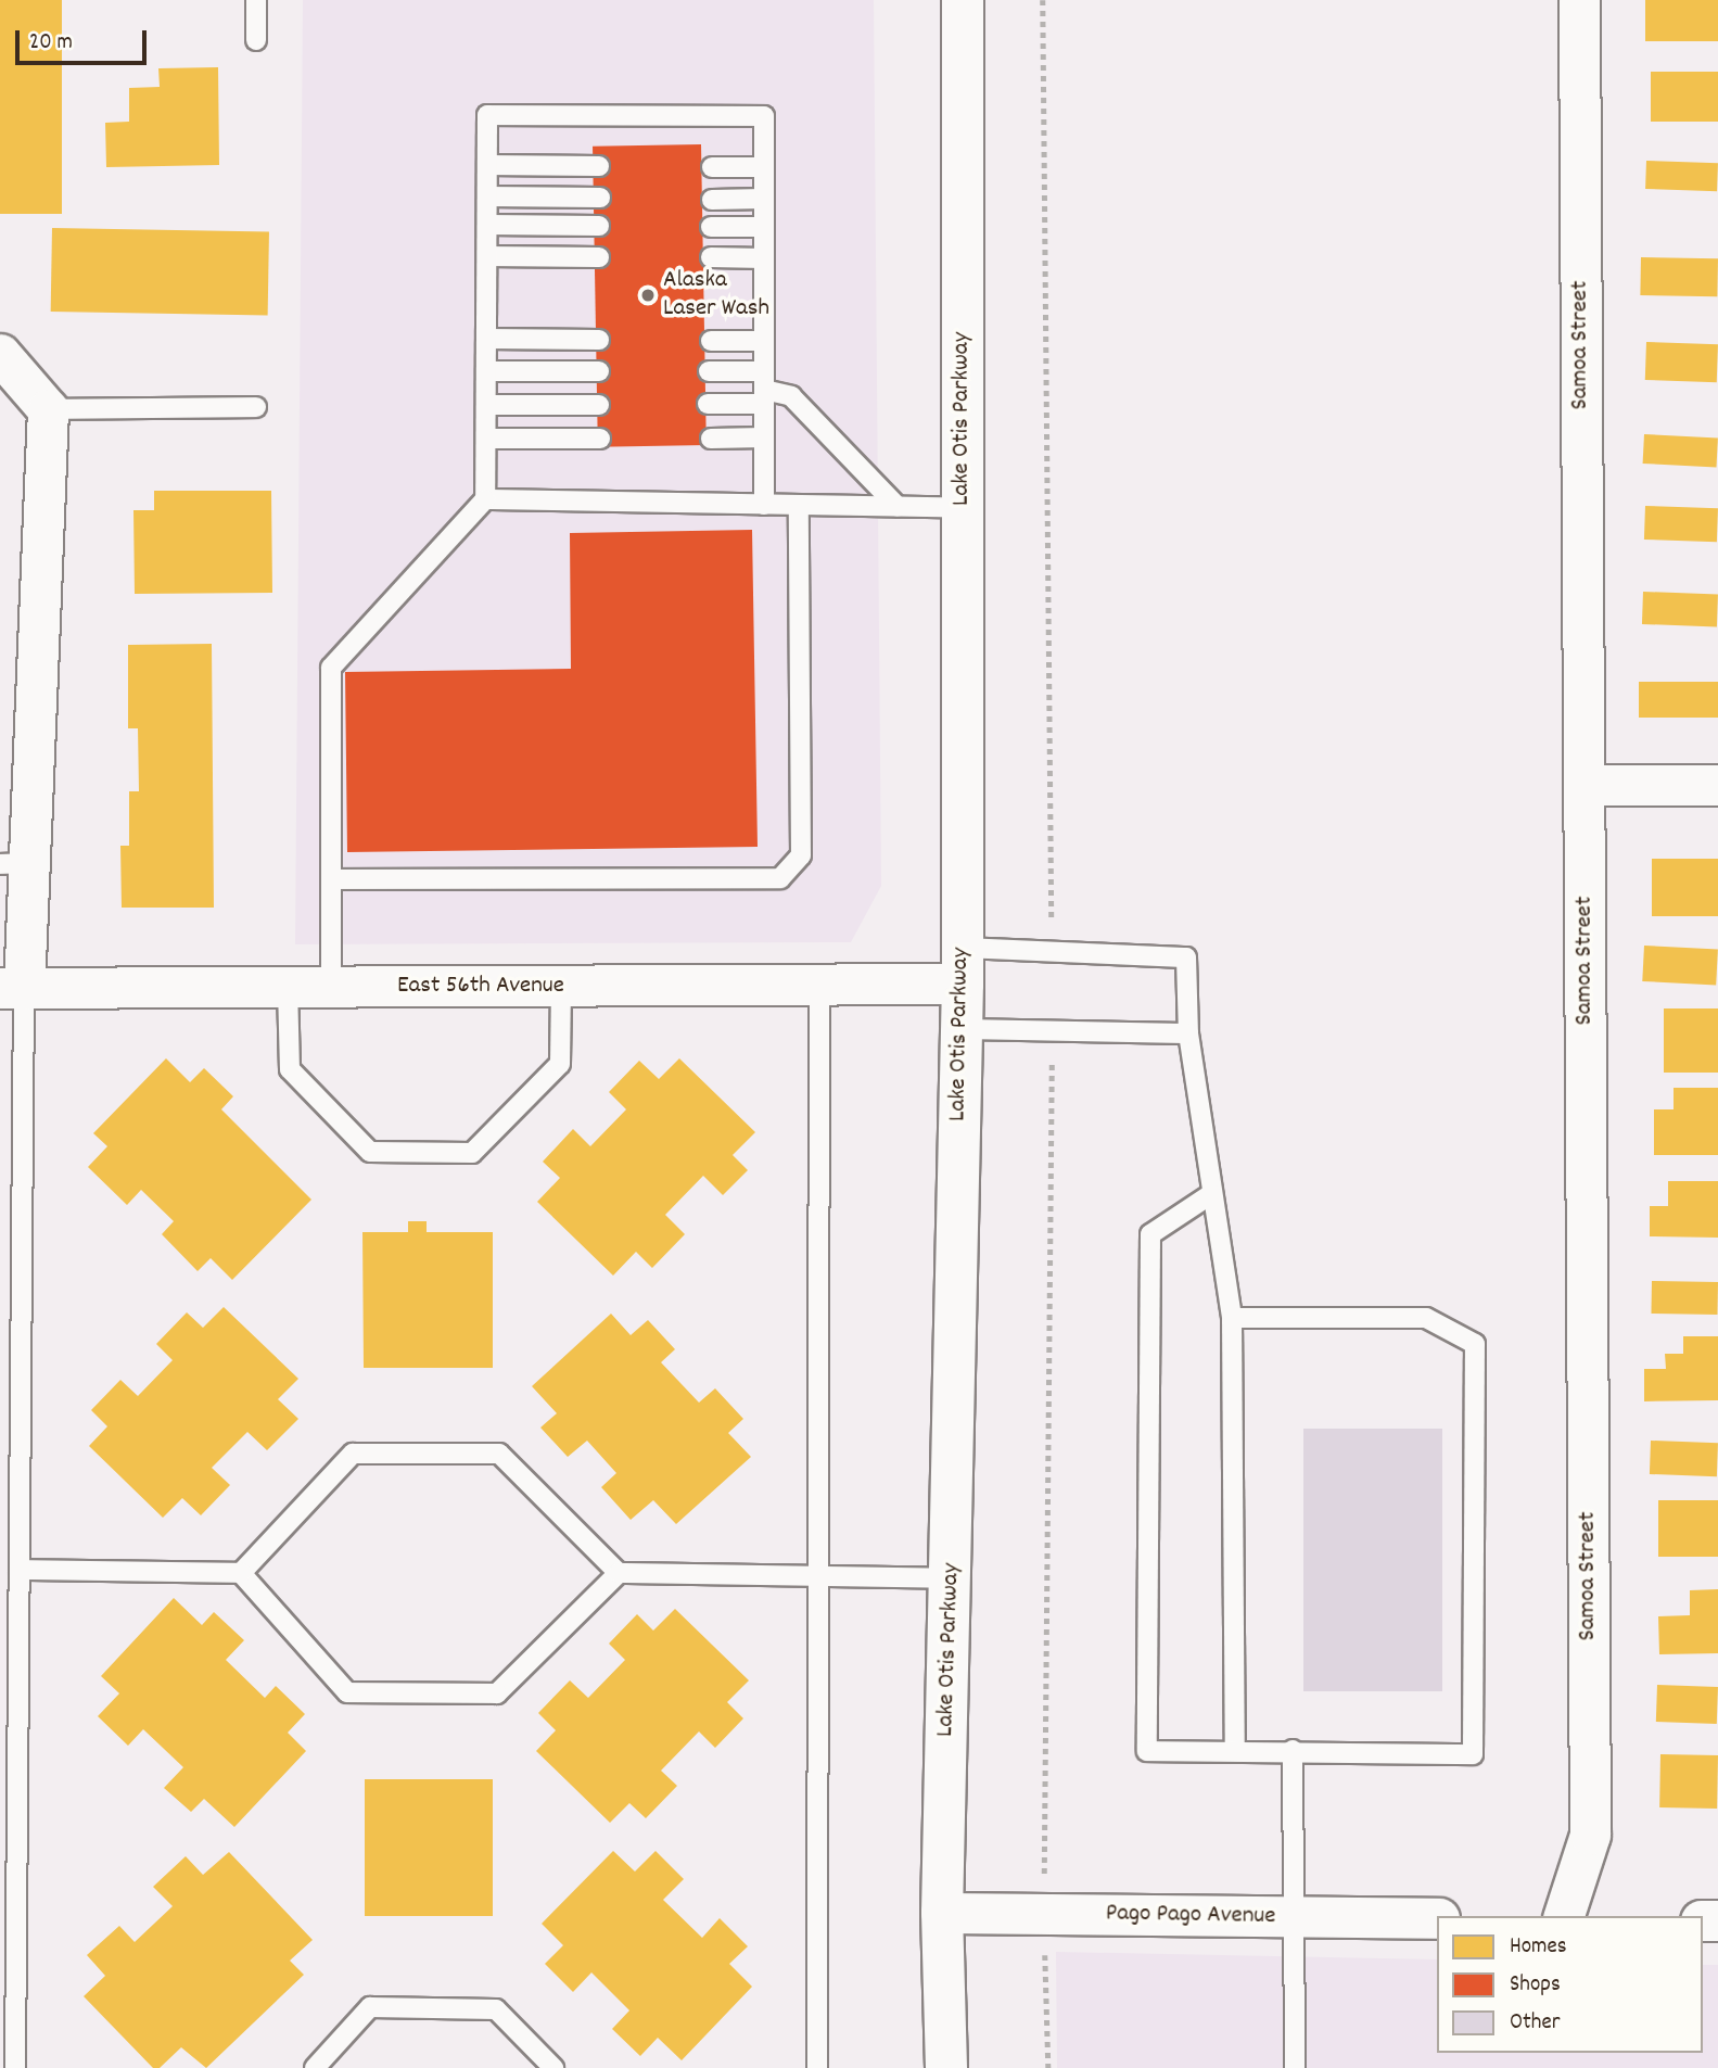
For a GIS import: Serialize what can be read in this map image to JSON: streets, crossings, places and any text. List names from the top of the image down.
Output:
{
  "streets": {
    "main road": ["Lake Otis Parkway"],
    "street": ["Samoa Street", "East 56th Avenue", "Pago Pago Avenue"]
  },
  "crossings": [
    ["Lake Otis Parkway", "East 56th Avenue"],
    ["Lake Otis Parkway", "Pago Pago Avenue"]
  ],
  "places": ["Alaska Laser Wash"],
  "legend": ["Homes", "Shops", "Other"],
  "scale_bar": "20 m"
}
